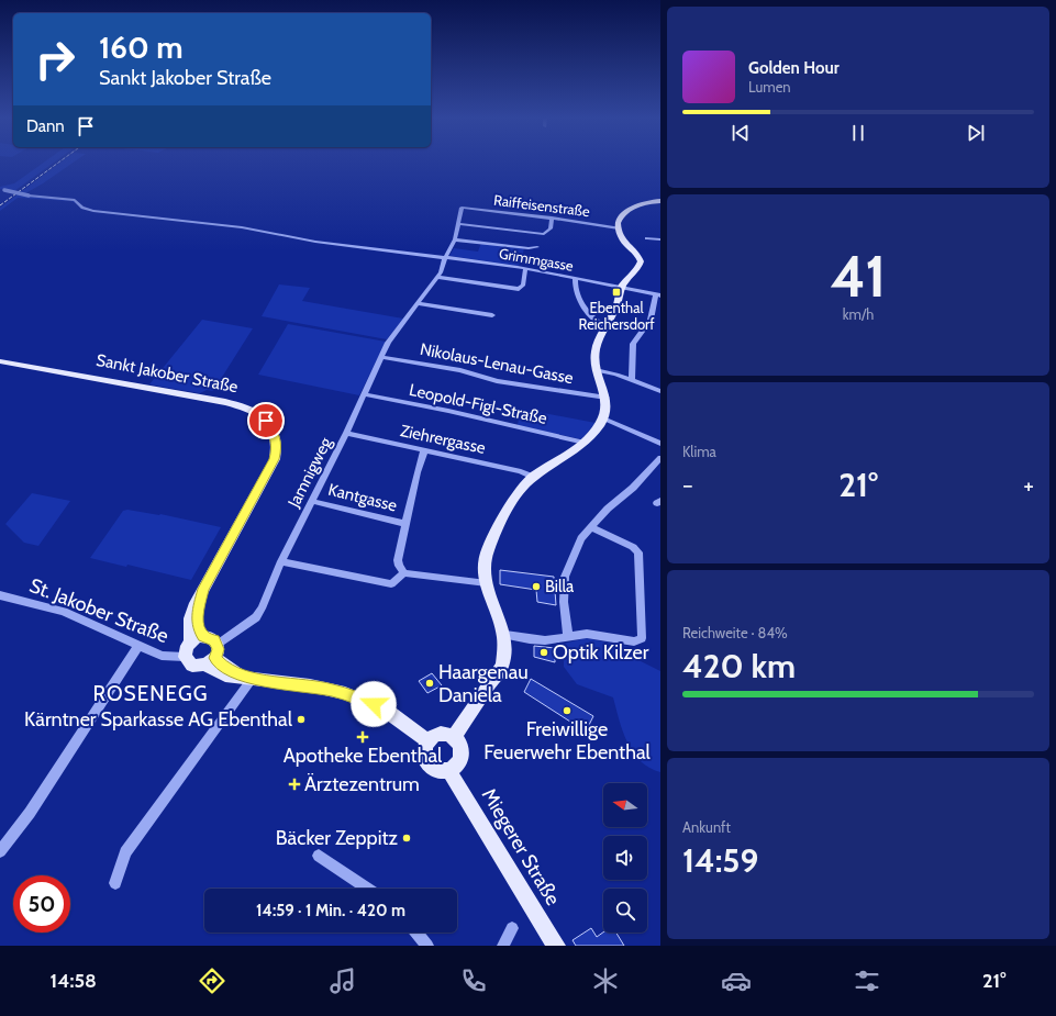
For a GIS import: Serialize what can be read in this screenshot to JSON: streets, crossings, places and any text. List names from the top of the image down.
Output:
{
  "streets": {
    "main road": ["Sankt Jakober Straße", "Miegerer Straße"],
    "street": [
      "Raiffeisenstraße",
      "Grimmgasse",
      "Nikolaus-Lenau-Gasse",
      "Leopold-Figl-Straße",
      "Ziehrergasse",
      "Jamnigweg",
      "Kantgasse",
      "St. Jakober Straße"
    ]
  },
  "crossings": [
    ["Raiffeisenstraße", "Jamnigweg"],
    ["Grimmgasse", "Jamnigweg"],
    ["Nikolaus-Lenau-Gasse", "Jamnigweg"],
    ["Sankt Jakober Straße", "Jamnigweg"],
    ["Sankt Jakober Straße", "St. Jakober Straße"],
    ["Leopold-Figl-Straße", "Jamnigweg"],
    ["Ziehrergasse", "Jamnigweg"],
    ["Ziehrergasse", "Kantgasse"],
    ["Jamnigweg", "Kantgasse"],
    ["Jamnigweg", "St. Jakober Straße"]
  ],
  "districts": ["ROSENEGG"],
  "places": {
    "transit": ["Ebenthal Reichersdorf"],
    "other": [
      "Billa",
      "Optik Kilzer",
      "Haargenau Daniela",
      "Freiwillige Feuerwehr Ebenthal",
      "Kärntner Sparkasse AG Ebenthal",
      "Bäcker Zeppitz"
    ],
    "health": ["Apotheke Ebenthal", "Ärztezentrum"]
  },
  "north": "left",
  "page": {
    "turn": ["160 m", "Sankt Jakober Straße"],
    "song": ["Golden Hour", "Lumen"],
    "then": "Dann",
    "tile": [
      ["41", "km/h"],
      "Klima",
      ["Reichweite · 84%", "420 km"],
      ["Ankunft", "14:59"]
    ],
    "heat": ["−", "21°", "+"],
    "limit": "50",
    "trip": "14:59 · 1 Min. · 420 m",
    "tabs": ["14:58", "21°"]
  }
}
